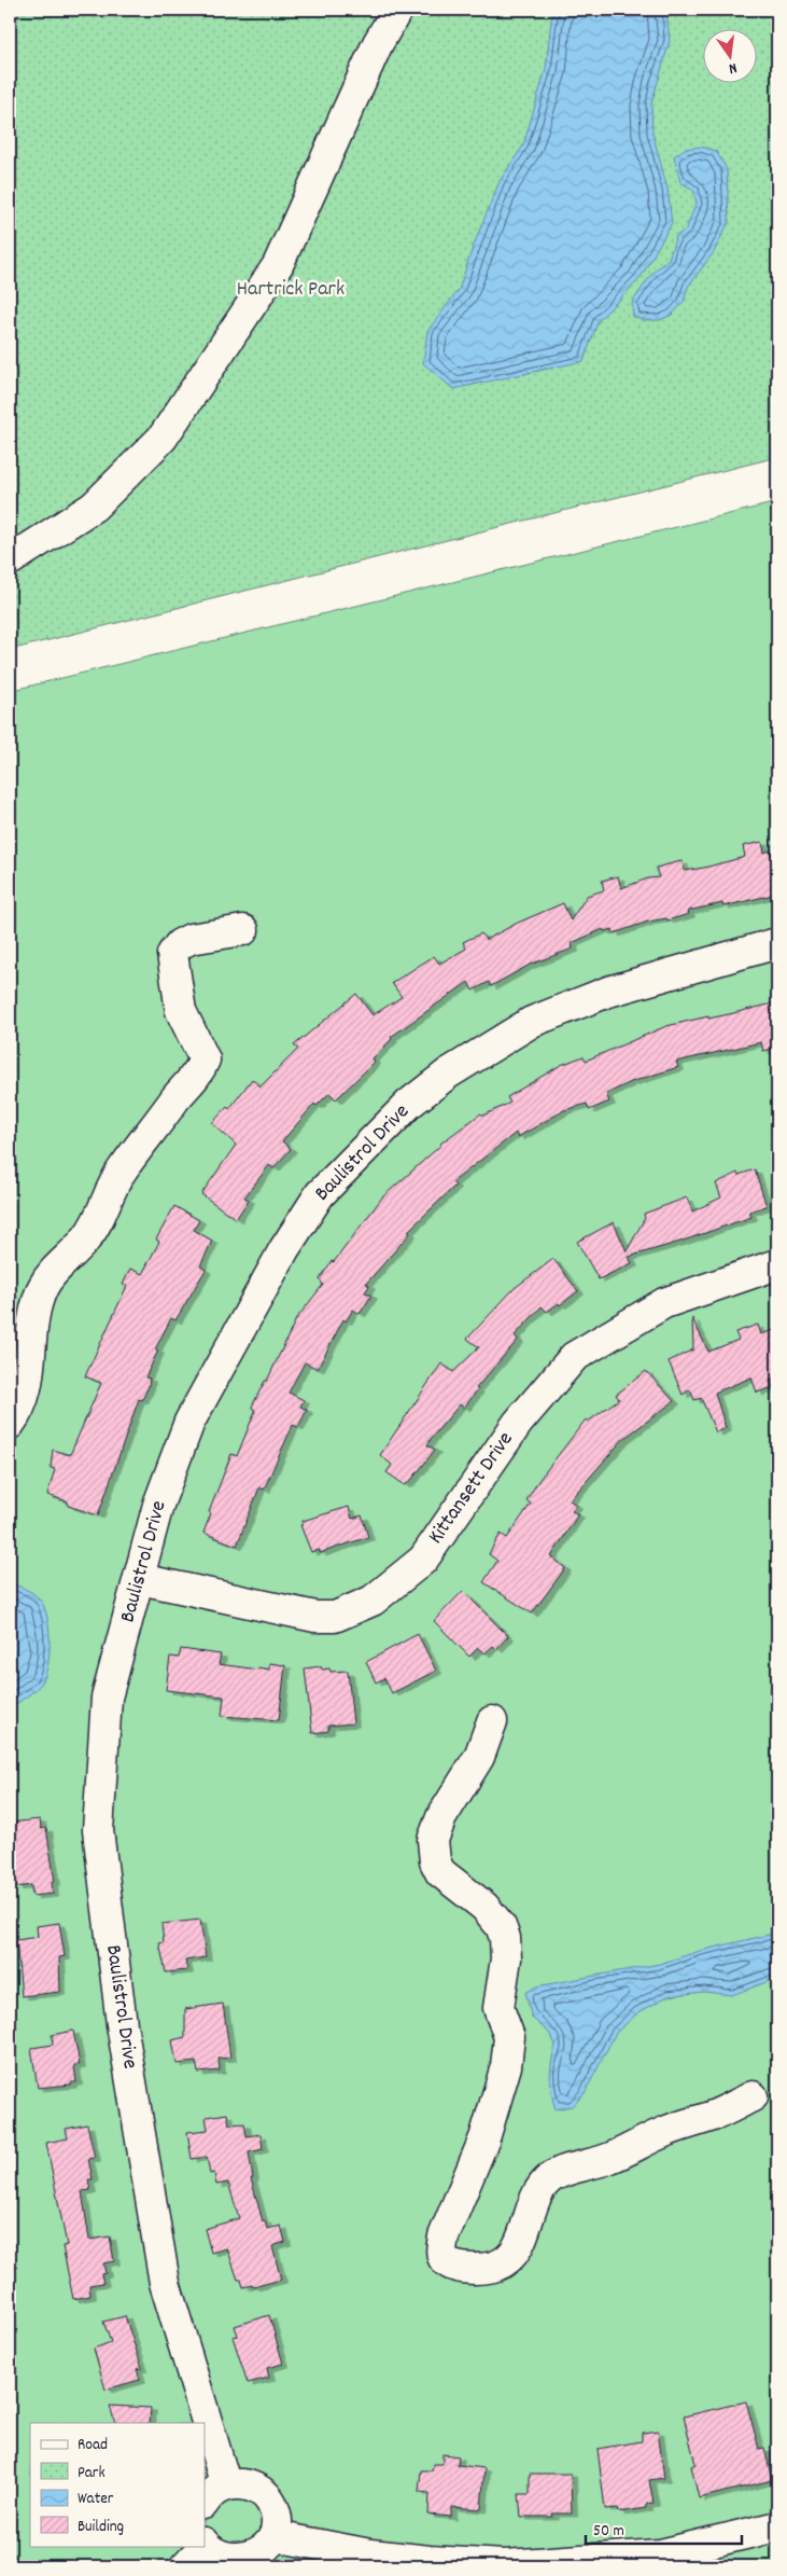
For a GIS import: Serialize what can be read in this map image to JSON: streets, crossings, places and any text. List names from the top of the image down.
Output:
{
  "streets": {
    "street": ["Baulistrol Drive", "Kittansett Drive"]
  },
  "crossings": [
    ["Baulistrol Drive", "Kittansett Drive"]
  ],
  "parks": ["Hartrick Park"],
  "legend": [
    "Road",
    "Park",
    "Water",
    "Building"
  ],
  "scale_bar": "50 m",
  "north": "bottom"
}
